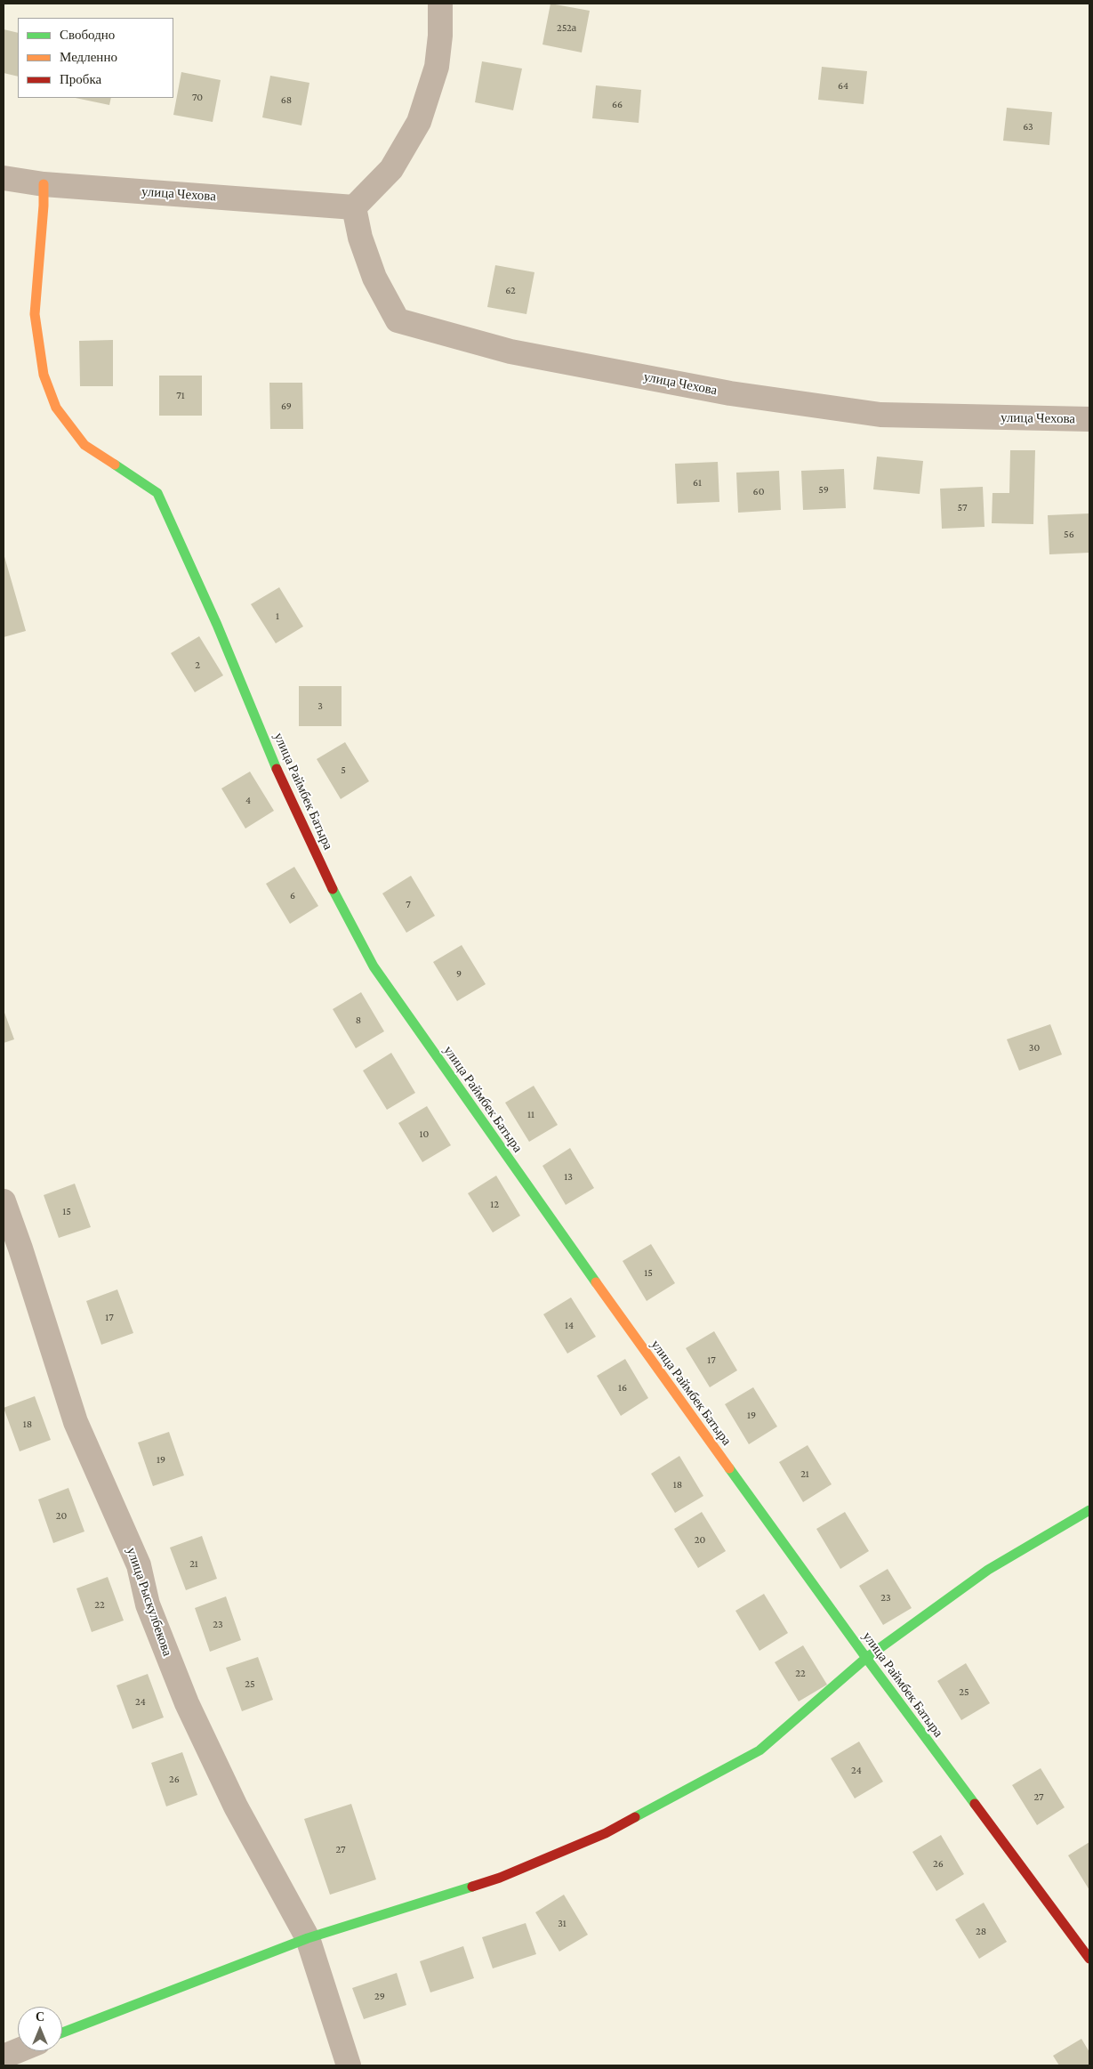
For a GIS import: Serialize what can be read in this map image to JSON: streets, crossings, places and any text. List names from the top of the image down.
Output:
{
  "streets": {
    "street": ["улица Чехова", "улица Раймбек Батыра", "улица Рыскулбекова"]
  },
  "crossings": [
    ["улица Чехова", "улица Раймбек Батыра"]
  ],
  "house_numbers": [
    "252а",
    "64",
    "70",
    "68",
    "66",
    "63",
    "62",
    "71",
    "69",
    "61",
    "59",
    "60",
    "57",
    "56",
    "1",
    "2",
    "3",
    "5",
    "4",
    "6",
    "7",
    "9",
    "8",
    "30",
    "11",
    "10",
    "13",
    "12",
    "15",
    "15",
    "17",
    "14",
    "17",
    "16",
    "19",
    "18",
    "19",
    "21",
    "18",
    "20",
    "20",
    "21",
    "23",
    "22",
    "23",
    "22",
    "25",
    "25",
    "24",
    "24",
    "26",
    "27",
    "27",
    "26",
    "31",
    "28",
    "29"
  ],
  "legend": ["Свободно", "Медленно", "Пробка"],
  "north": "top"
}
